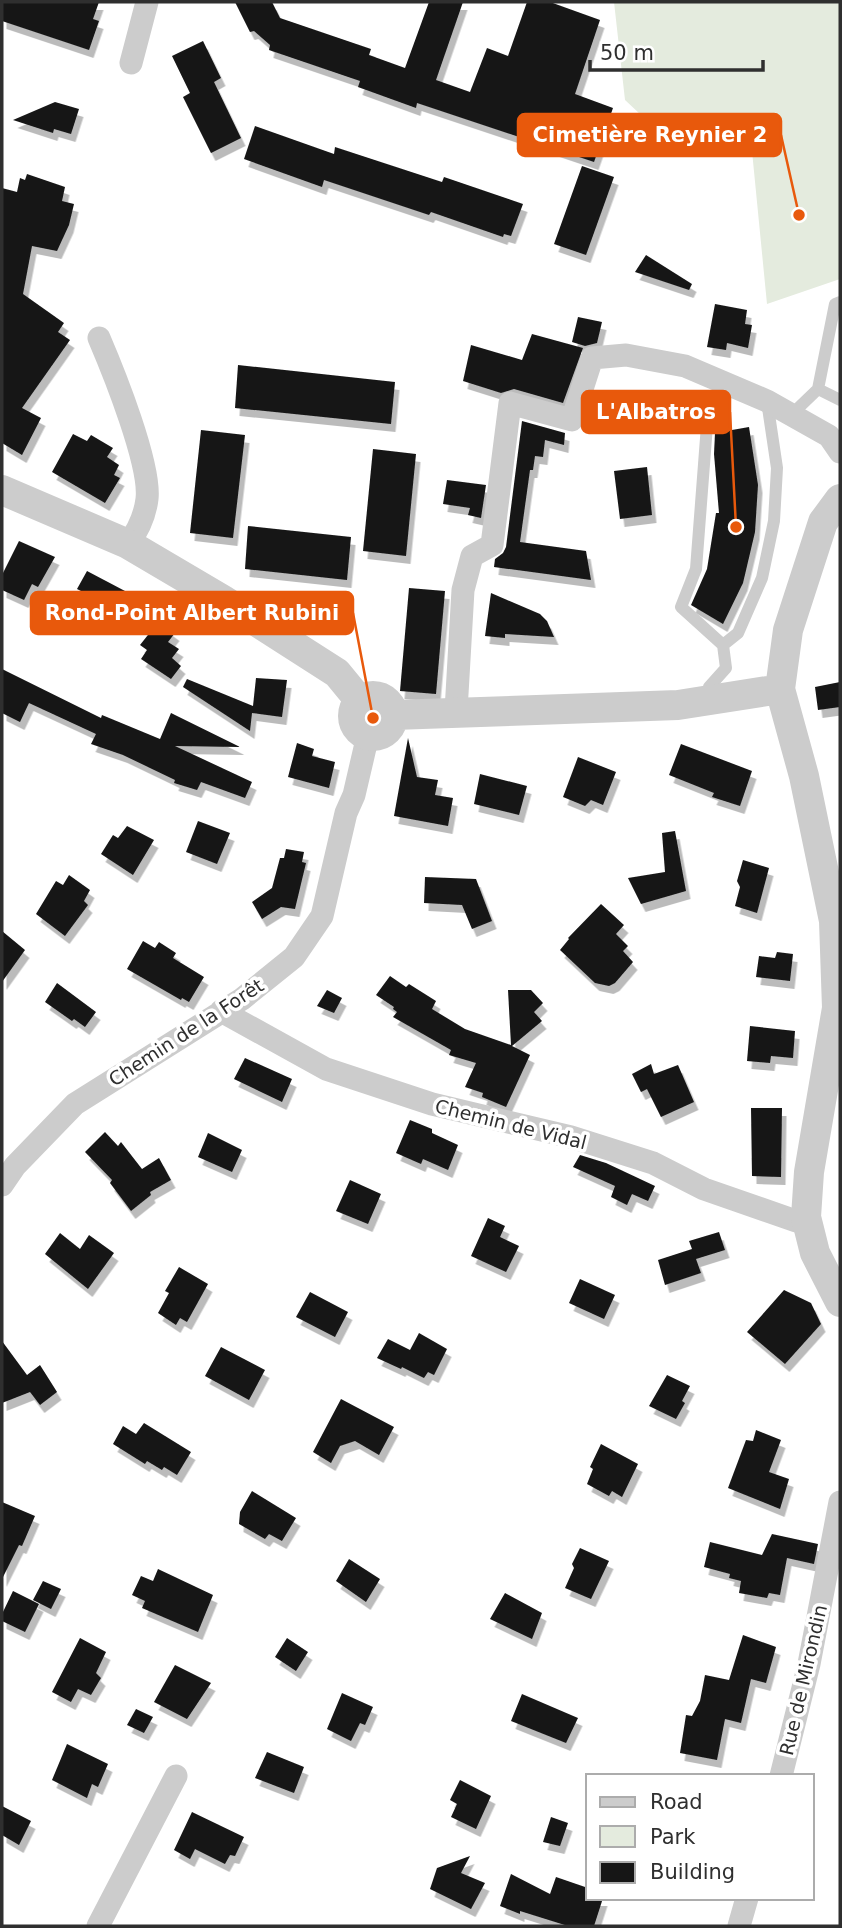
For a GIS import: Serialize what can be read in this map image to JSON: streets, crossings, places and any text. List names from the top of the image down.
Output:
{
  "streets": {
    "street": ["Chemin de la Forêt", "Chemin de Vidal", "Rue de Mirondin"]
  },
  "crossings": [
    ["Chemin de la Forêt", "Chemin de Vidal"]
  ],
  "places": ["Cimetière Reynier 2", "L'Albatros", "Rond-Point Albert Rubini"],
  "legend": ["Road", "Park", "Building"],
  "scale_bar": "50 m"
}
